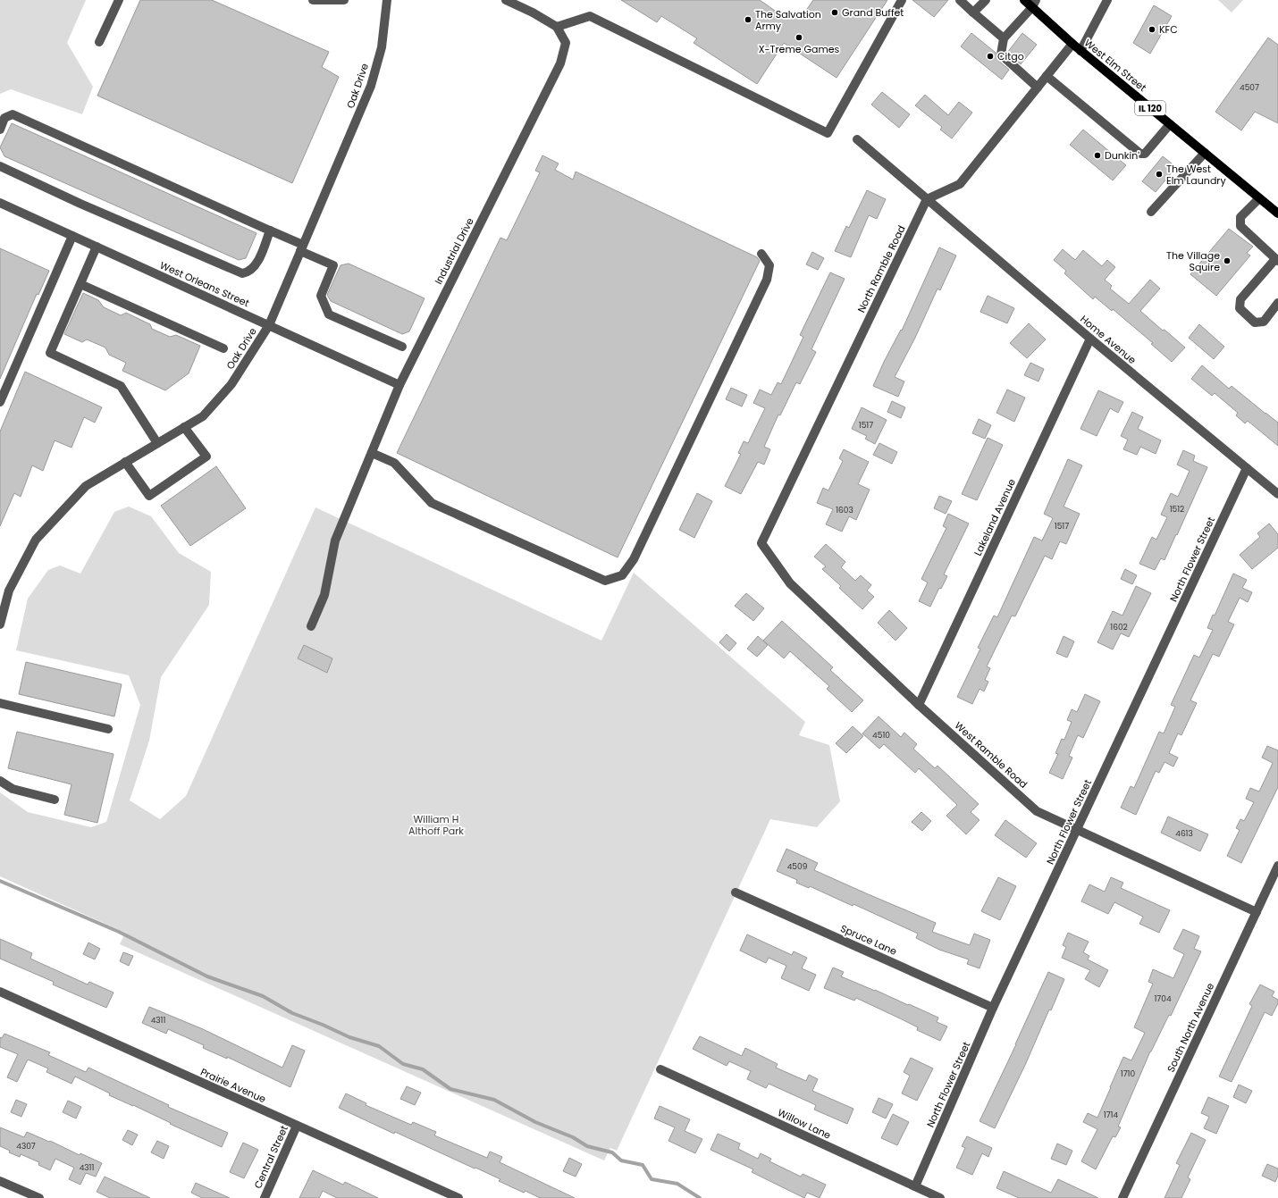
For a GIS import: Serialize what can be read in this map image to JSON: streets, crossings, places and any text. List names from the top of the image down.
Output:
{
  "streets": {
    "main road": ["West Elm Street", "IL 120"],
    "street": [
      "Oak Drive",
      "Industrial Drive",
      "North Ramble Road",
      "West Orleans Street",
      "Home Avenue",
      "Lakeland Avenue",
      "North Flower Street",
      "West Ramble Road",
      "Spruce Lane",
      "South North Avenue",
      "Prairie Avenue",
      "Willow Lane",
      "Central Street"
    ]
  },
  "crossings": [
    ["Oak Drive", "West Orleans Street"],
    ["Industrial Drive", "West Orleans Street"],
    ["North Ramble Road", "Home Avenue"],
    ["North Ramble Road", "West Ramble Road"],
    ["Home Avenue", "Lakeland Avenue"],
    ["Home Avenue", "North Flower Street"],
    ["Lakeland Avenue", "West Ramble Road"],
    ["North Flower Street", "West Ramble Road"],
    ["North Flower Street", "Spruce Lane"],
    ["North Flower Street", "Willow Lane"],
    ["West Ramble Road", "South North Avenue"],
    ["Prairie Avenue", "Central Street"]
  ],
  "parks": ["William H Althoff Park"],
  "places": [
    "Grand Buffet",
    "The Salvation Army",
    "KFC",
    "X-Treme Games",
    "Citgo",
    "Dunkin'",
    "The West Elm Laundry",
    "The Village Squire"
  ],
  "house_numbers": [
    "4507",
    "1517",
    "1512",
    "1603",
    "1517",
    "1602",
    "4510",
    "4613",
    "4509",
    "1704",
    "4311",
    "1710",
    "1714",
    "4307",
    "4311"
  ]
}
